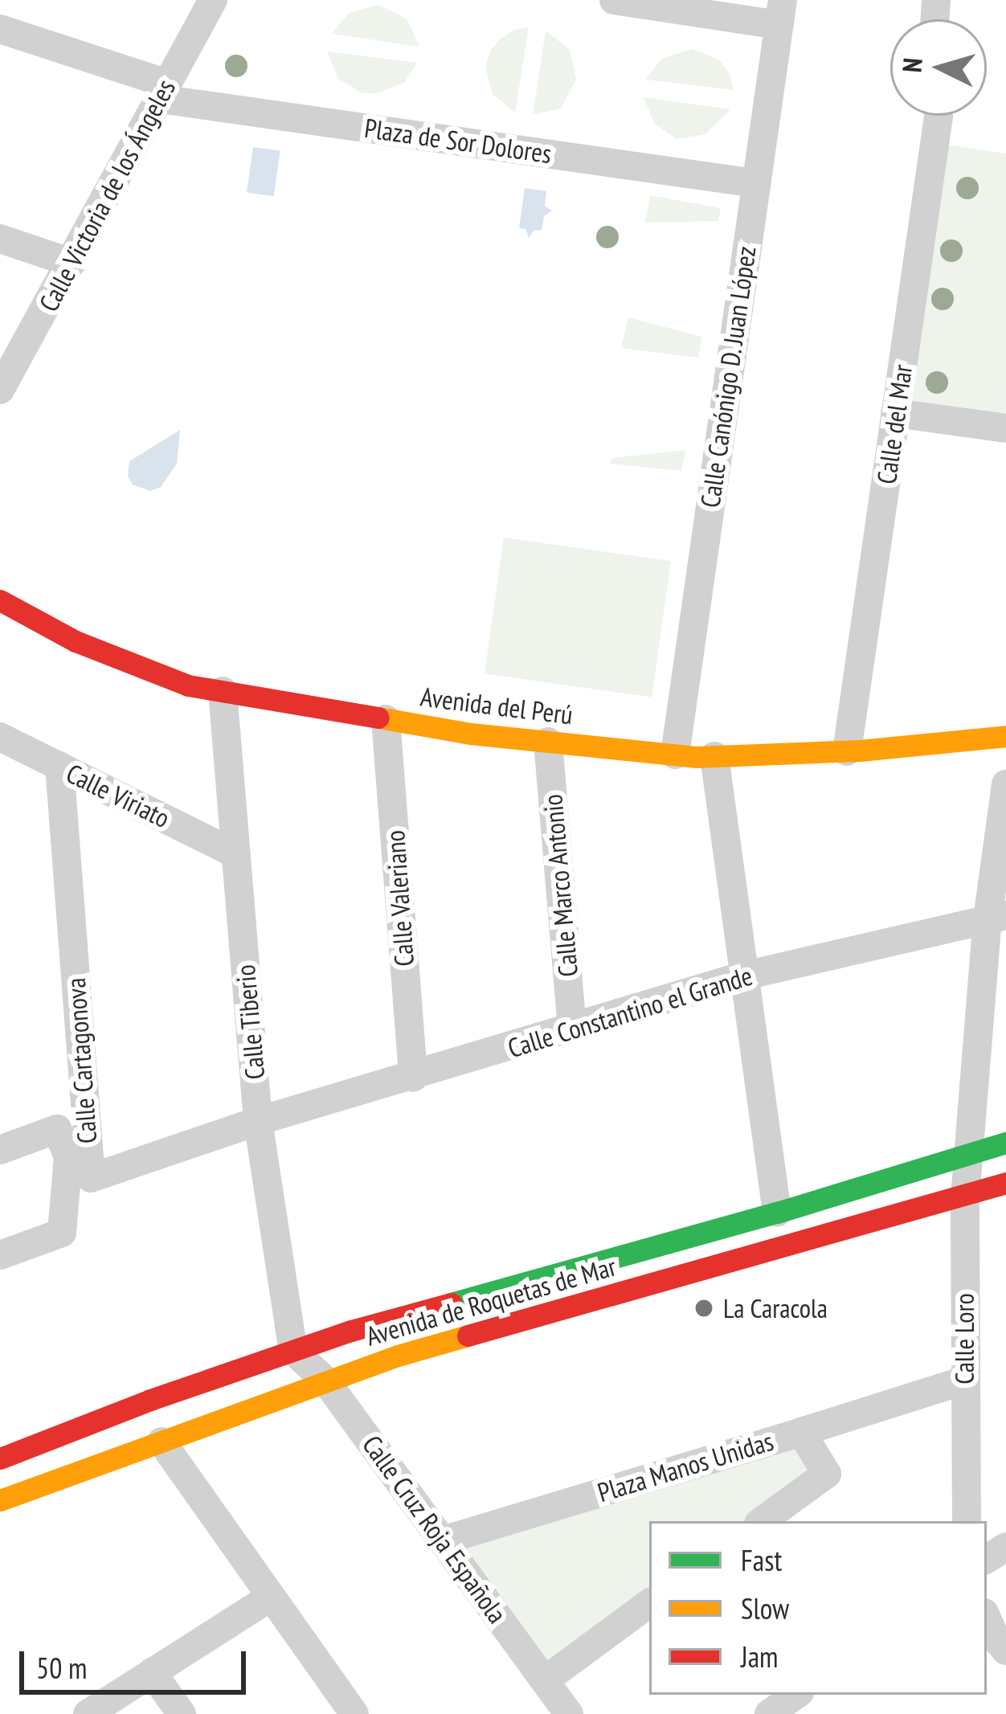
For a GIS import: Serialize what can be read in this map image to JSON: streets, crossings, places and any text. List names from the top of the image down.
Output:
{
  "streets": {
    "main road": ["Avenida del Perú", "Avenida de Roquetas de Mar"],
    "street": [
      "Plaza de Sor Dolores",
      "Calle Victoria de los Ángeles",
      "Calle Canónigo D. Juan López",
      "Calle del Mar",
      "Calle Viriato",
      "Calle Marco Antonio",
      "Calle Valeriano",
      "Calle Constantino el Grande",
      "Calle Tiberio",
      "Calle Cartagonova",
      "Calle Loro",
      "Plaza Manos Unidas",
      "Calle Cruz Roja Española"
    ]
  },
  "crossings": [
    ["Plaza de Sor Dolores", "Calle Victoria de los Ángeles"],
    ["Plaza de Sor Dolores", "Calle Canónigo D. Juan López"],
    ["Calle Canónigo D. Juan López", "Avenida del Perú"],
    ["Calle del Mar", "Avenida del Perú"],
    ["Avenida del Perú", "Calle Marco Antonio"],
    ["Avenida del Perú", "Calle Valeriano"],
    ["Avenida del Perú", "Calle Tiberio"],
    ["Calle Viriato", "Calle Tiberio"],
    ["Calle Viriato", "Calle Cartagonova"],
    ["Calle Marco Antonio", "Calle Constantino el Grande"],
    ["Calle Valeriano", "Calle Constantino el Grande"],
    ["Calle Constantino el Grande", "Calle Tiberio"],
    ["Calle Constantino el Grande", "Calle Cartagonova"],
    ["Calle Constantino el Grande", "Calle Loro"],
    ["Calle Tiberio", "Calle Cartagonova"],
    ["Calle Tiberio", "Avenida de Roquetas de Mar"],
    ["Calle Tiberio", "Calle Cruz Roja Española"],
    ["Avenida de Roquetas de Mar", "Calle Loro"],
    ["Avenida de Roquetas de Mar", "Calle Cruz Roja Española"],
    ["Plaza Manos Unidas", "Calle Cruz Roja Española"]
  ],
  "places": ["La Caracola"],
  "legend": ["Fast", "Slow", "Jam"],
  "scale_bar": "50 m",
  "north": "left"
}
